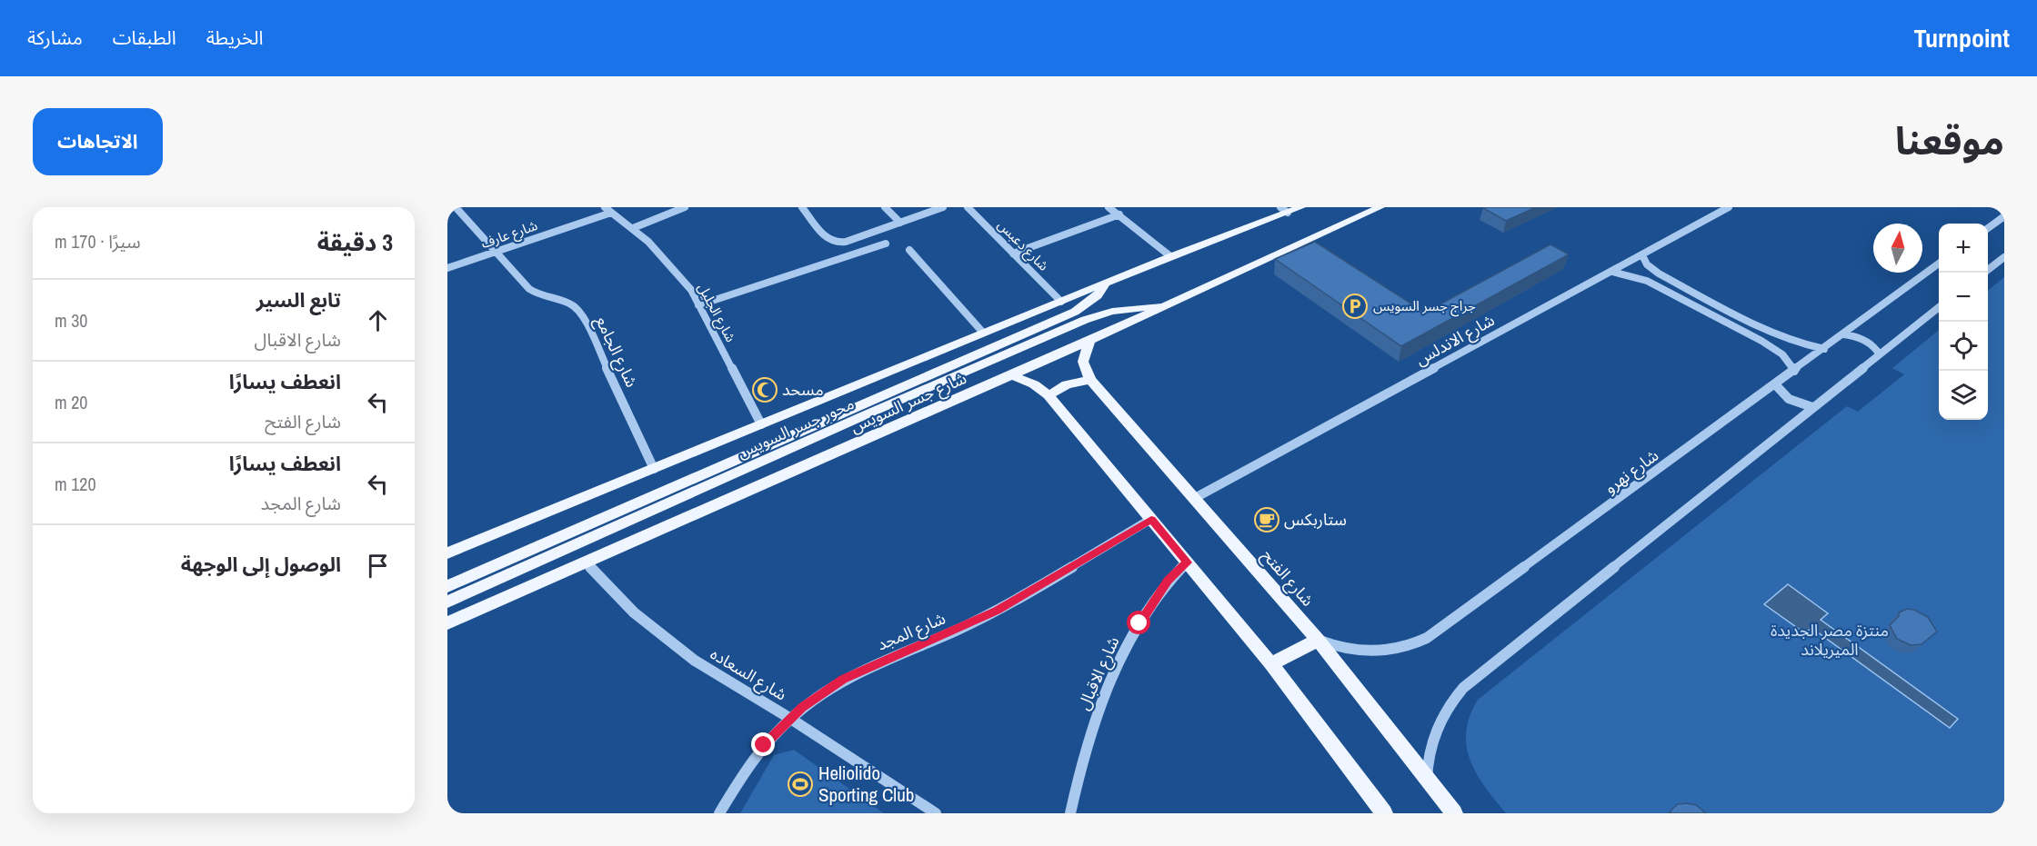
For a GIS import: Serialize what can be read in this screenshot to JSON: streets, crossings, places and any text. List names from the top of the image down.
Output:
{
  "streets": {
    "main road": ["شارع جسر السويس", "محور جسر السويس", "شارع الفتح"],
    "street": [
      "شارع عارف",
      "شارع دعبس",
      "شارع الجليل",
      "شارع الاندلس",
      "شارع الجامع",
      "شارع نهرو",
      "شارع المجد",
      "شارع الاقبال",
      "شارع السعاده"
    ]
  },
  "crossings": [
    ["شارع عارف", "شارع الجليل"],
    ["شارع عارف", "شارع الجامع"],
    ["شارع دعبس", "شارع جسر السويس"],
    ["شارع الجليل", "شارع جسر السويس"],
    ["شارع الاندلس", "شارع الفتح"],
    ["شارع الجامع", "شارع جسر السويس"],
    ["شارع جسر السويس", "محور جسر السويس"],
    ["شارع جسر السويس", "شارع السعاده"],
    ["شارع نهرو", "شارع الفتح"],
    ["شارع المجد", "شارع السعاده"]
  ],
  "parks": ["منتزة مصر الجديدة الميريلاند"],
  "places": {
    "parking": ["جراج جسر السويس"],
    "mosque": ["مسحد"],
    "cafe": ["ستاربكس"],
    "sports": ["Heliolido Sporting Club"]
  },
  "north": "top",
  "page": {
    "header": "Turnpoint",
    "nav": ["الخريطة", "الطبقات", "مشاركة"],
    "title": "موقعنا",
    "buttons": "الاتجاهات",
    "heading": ["3 دقيقة", "سيرًا · 170 m"],
    "map_buttons": ["+", "−"],
    "list": [
      ["تابع السير", "شارع الاقبال", "30 m"],
      ["انعطف يسارًا", "شارع الفتح", "20 m"],
      ["انعطف يسارًا", "شارع المجد", "120 m"],
      "الوصول إلى الوجهة"
    ]
  }
}
